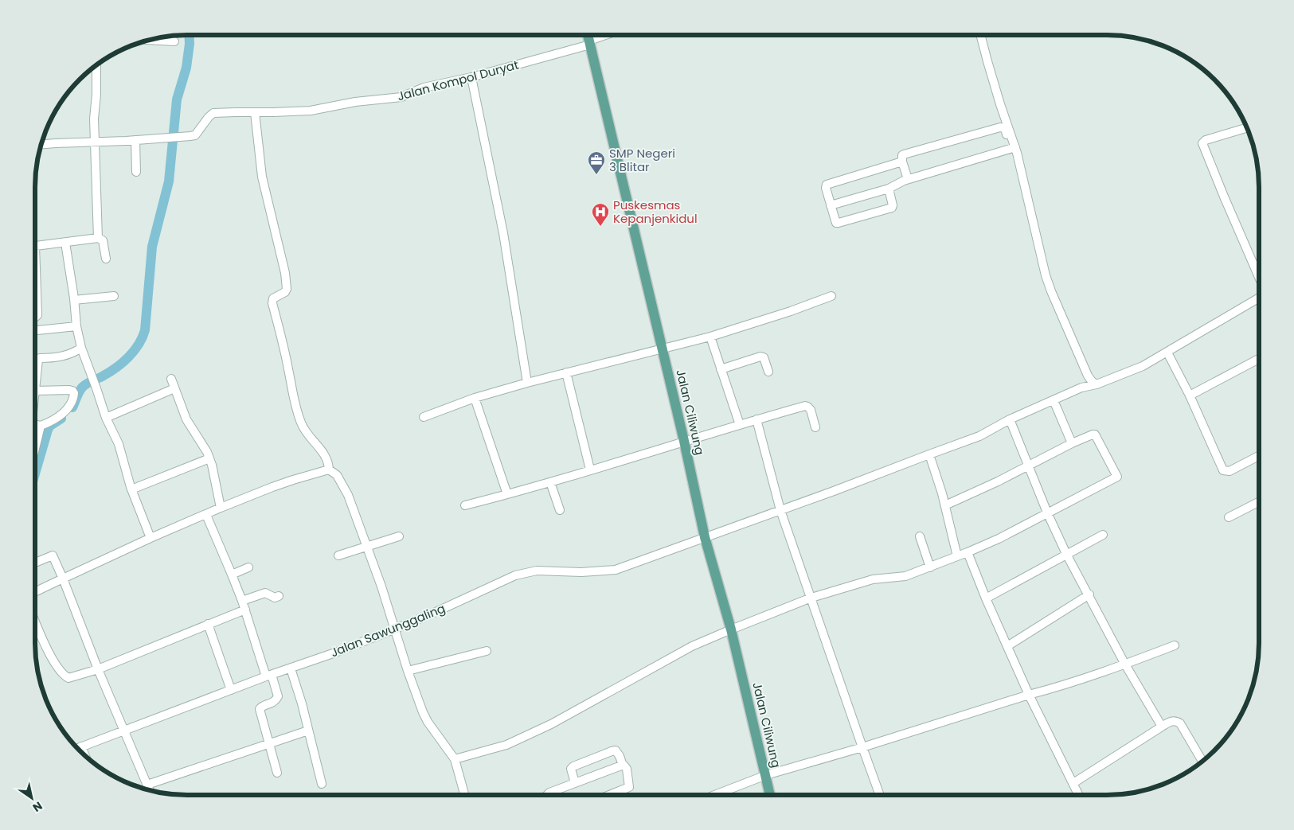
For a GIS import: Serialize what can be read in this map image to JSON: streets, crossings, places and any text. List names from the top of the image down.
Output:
{
  "streets": {
    "main road": ["Jalan Ciliwung"],
    "street": ["Jalan Kompol Duryat", "Jalan Sawunggaling"]
  },
  "crossings": [
    ["Jalan Kompol Duryat", "Jalan Ciliwung"],
    ["Jalan Ciliwung", "Jalan Sawunggaling"]
  ],
  "places": {
    "office": ["SMP Negeri 3 Blitar"],
    "hospital": ["Puskesmas Kepanjenkidul"]
  },
  "north": "bottom right"
}
